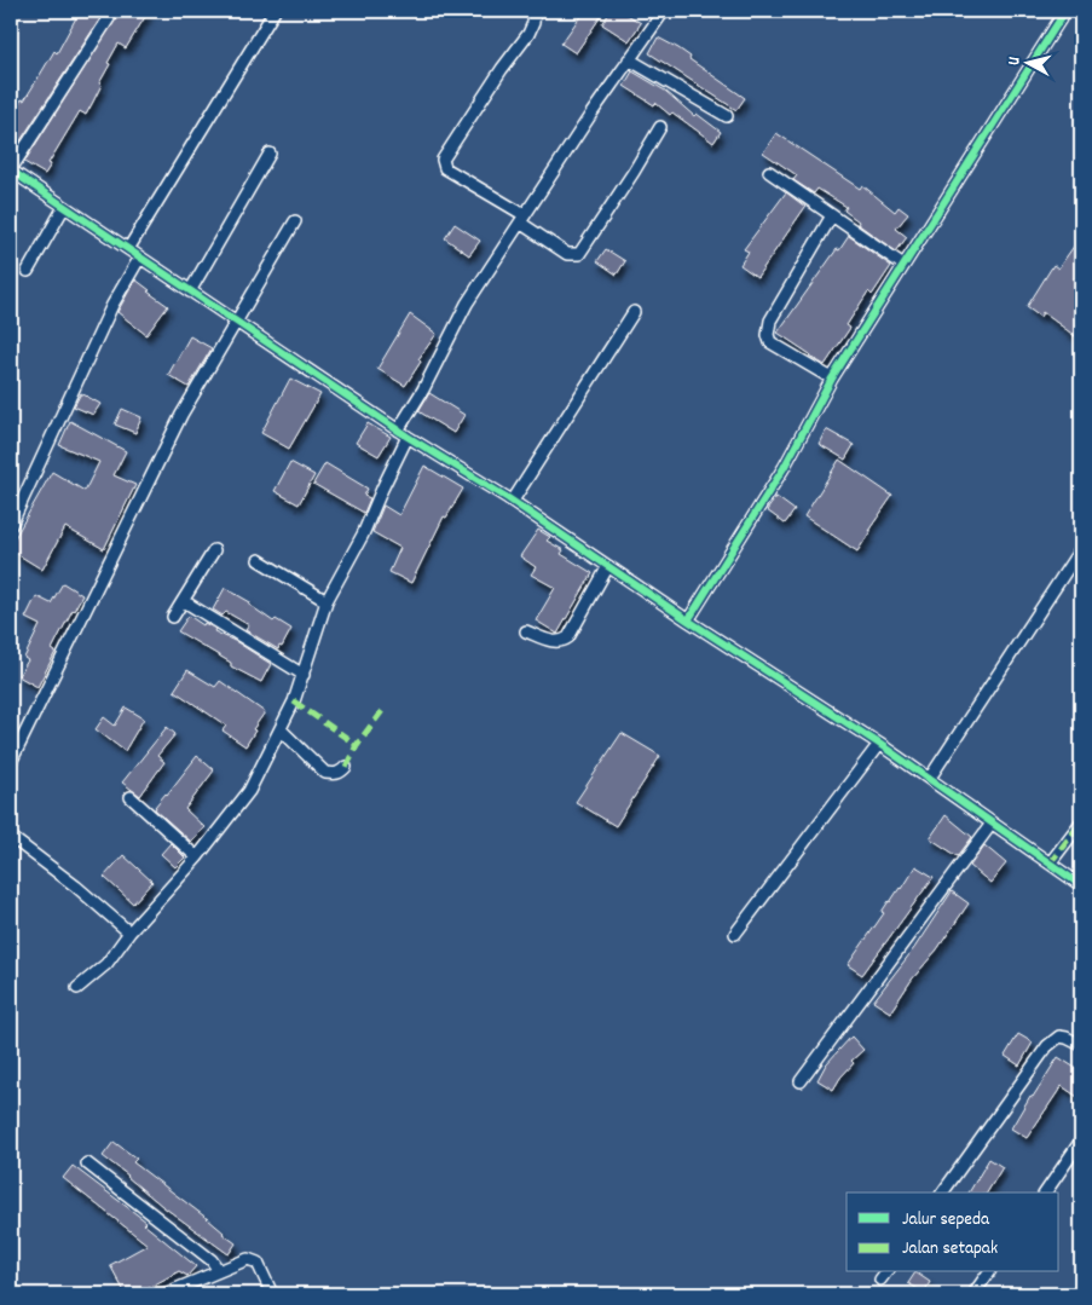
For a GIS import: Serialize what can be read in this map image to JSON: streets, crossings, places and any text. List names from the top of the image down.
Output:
{
  "legend": ["Jalur sepeda", "Jalan setapak"],
  "north": "left"
}
